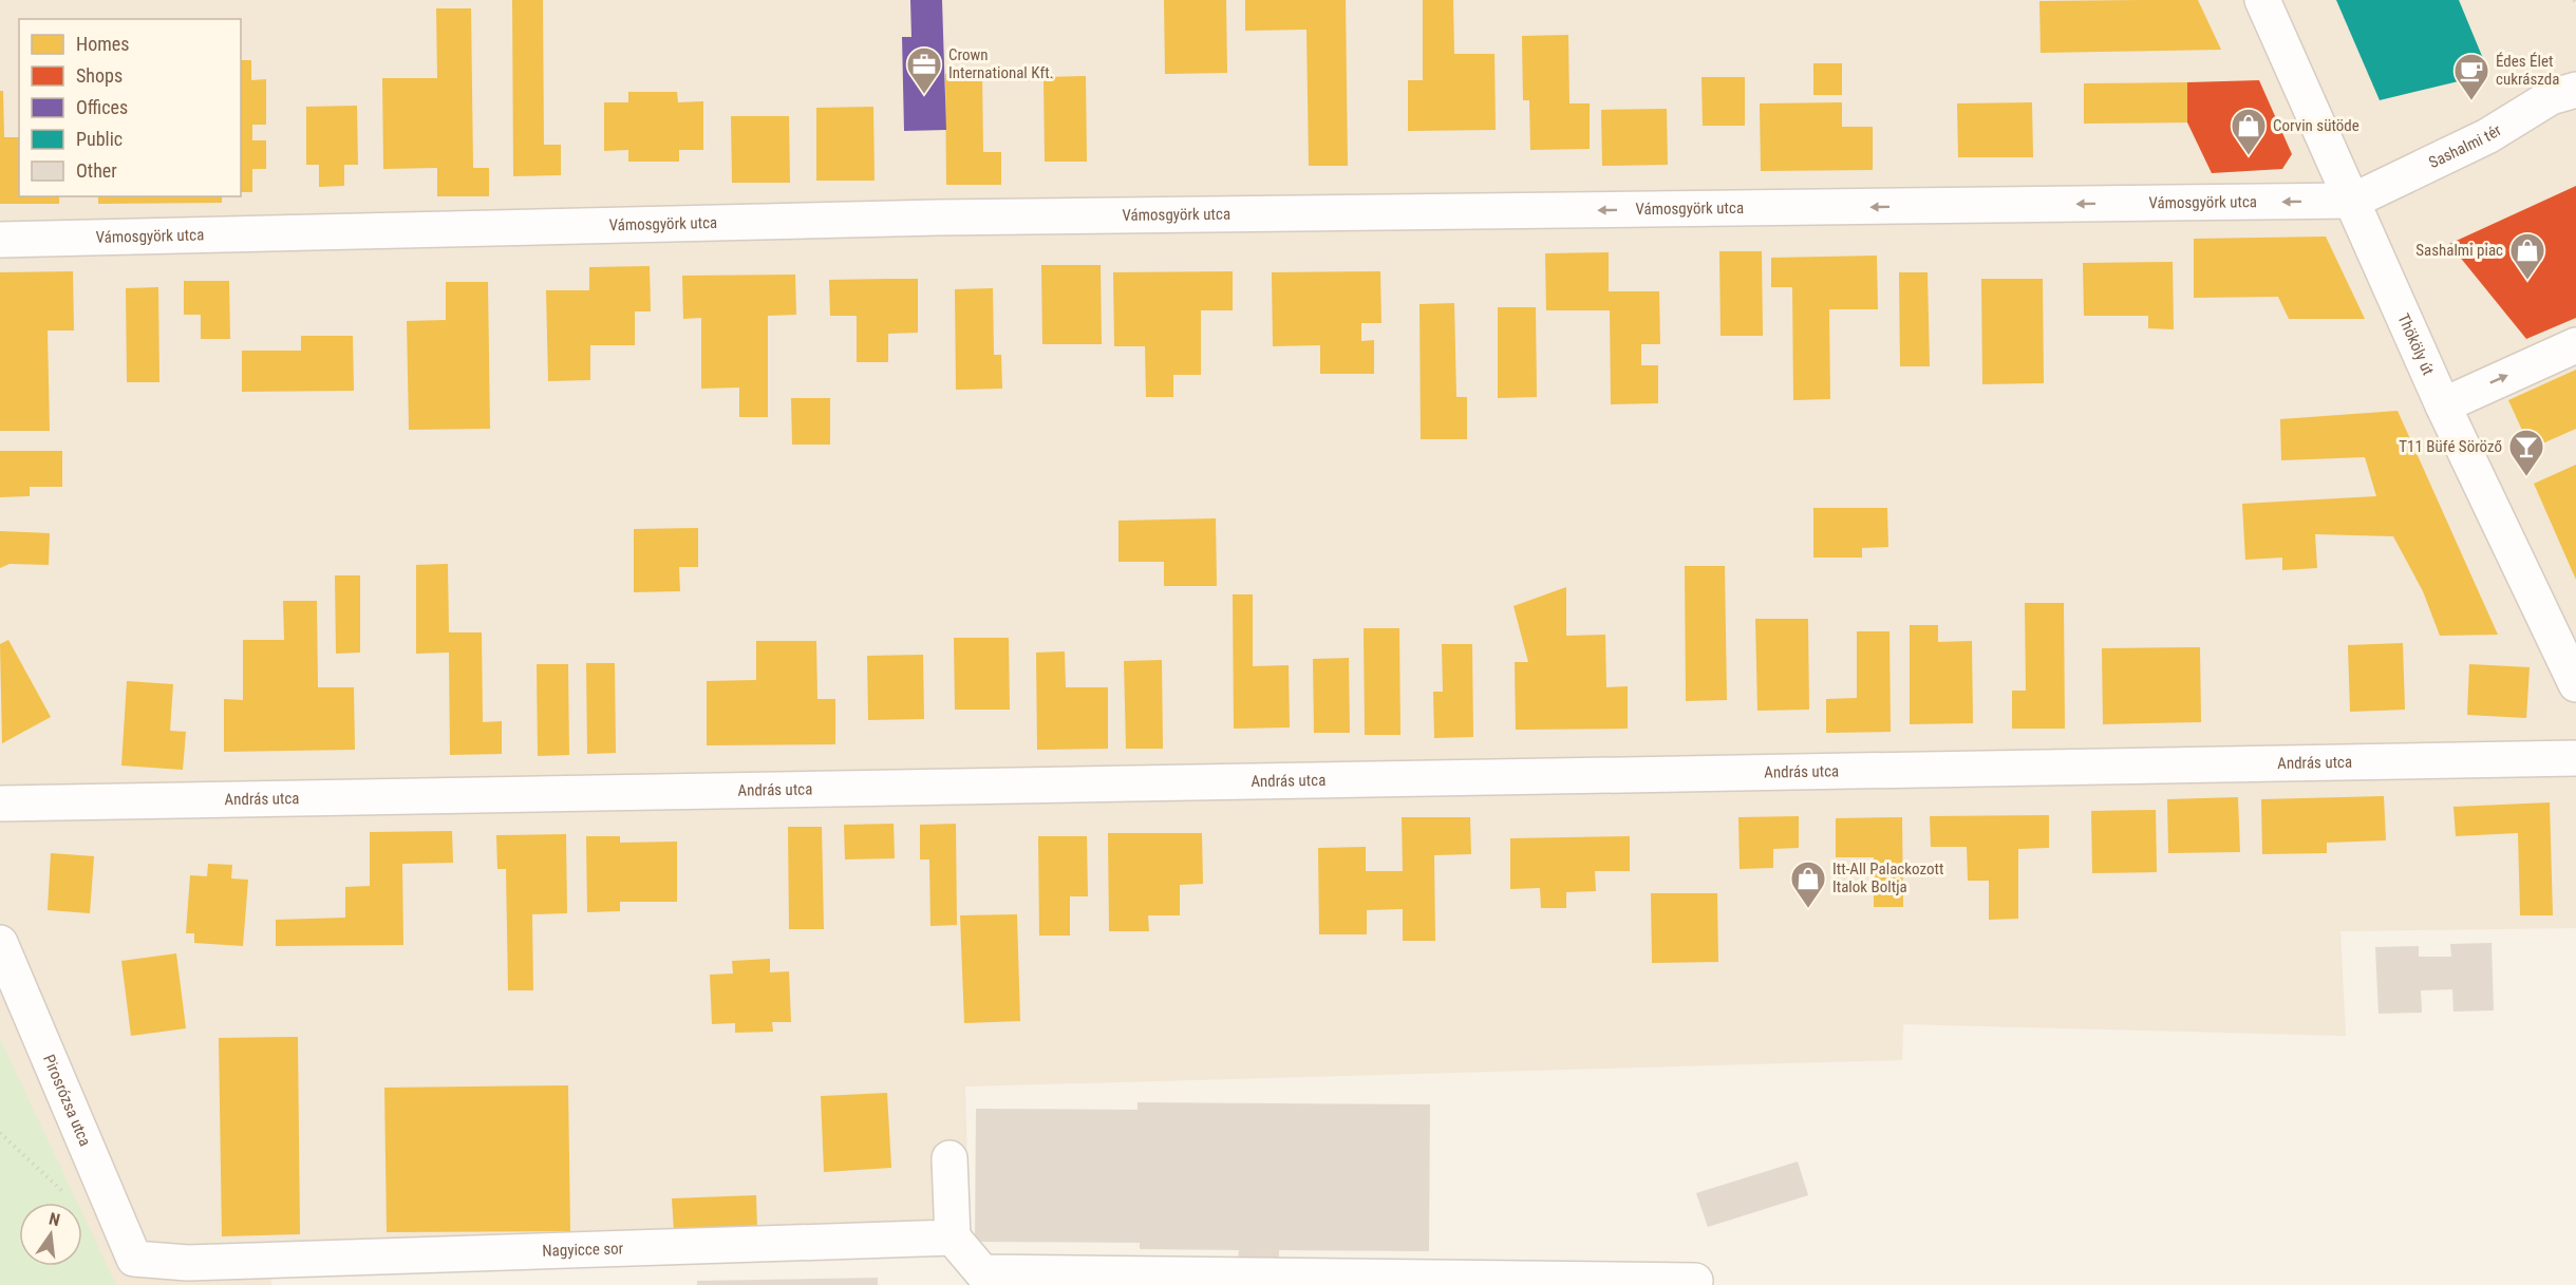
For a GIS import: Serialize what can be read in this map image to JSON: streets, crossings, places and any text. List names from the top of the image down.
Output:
{
  "streets": {
    "street": [
      "Sashalmi tér",
      "Vámosgyörk utca",
      "Thököly út",
      "András utca",
      "Pirosrózsa utca",
      "Nagyicce sor"
    ]
  },
  "crossings": [
    ["Sashalmi tér", "Vámosgyörk utca"],
    ["Sashalmi tér", "Thököly út"],
    ["Vámosgyörk utca", "Thököly út"],
    ["Pirosrózsa utca", "Nagyicce sor"]
  ],
  "one_way": ["Vámosgyörk utca"],
  "places": {
    "office": ["Crown International Kft."],
    "cafe": ["Édes Élet cukrászda"],
    "shop": ["Corvin sütöde", "Sashalmi piac", "Itt-All Palackozott Italok Boltja"],
    "bar": ["T11 Büfé Söröző"]
  },
  "legend": [
    "Homes",
    "Shops",
    "Offices",
    "Public",
    "Other"
  ],
  "north": "top"
}
